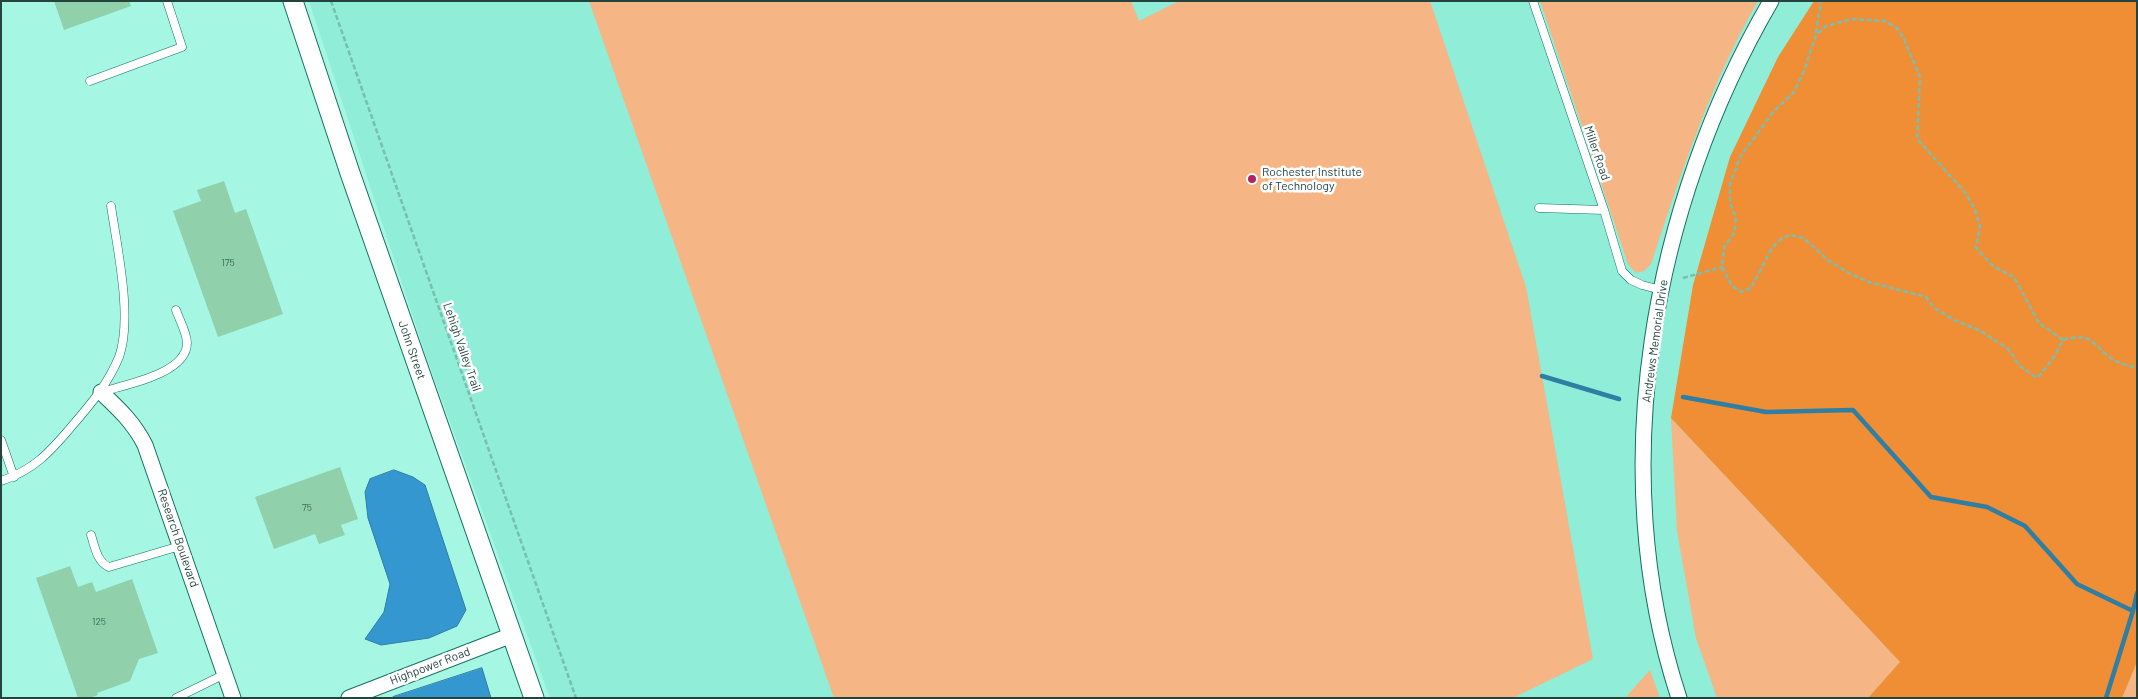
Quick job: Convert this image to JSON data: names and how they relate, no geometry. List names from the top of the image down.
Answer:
{
  "streets": {
    "street": [
      "Andrews Memorial Drive",
      "John Street",
      "Research Boulevard",
      "Highpower Road"
    ],
    "lane": ["Miller Road"],
    "path": ["Lehigh Valley Trail"]
  },
  "crossings": [
    ["Miller Road", "Andrews Memorial Drive"],
    ["John Street", "Highpower Road"]
  ],
  "places": ["Rochester Institute of Technology"],
  "house_numbers": ["175", "75", "125"]
}
